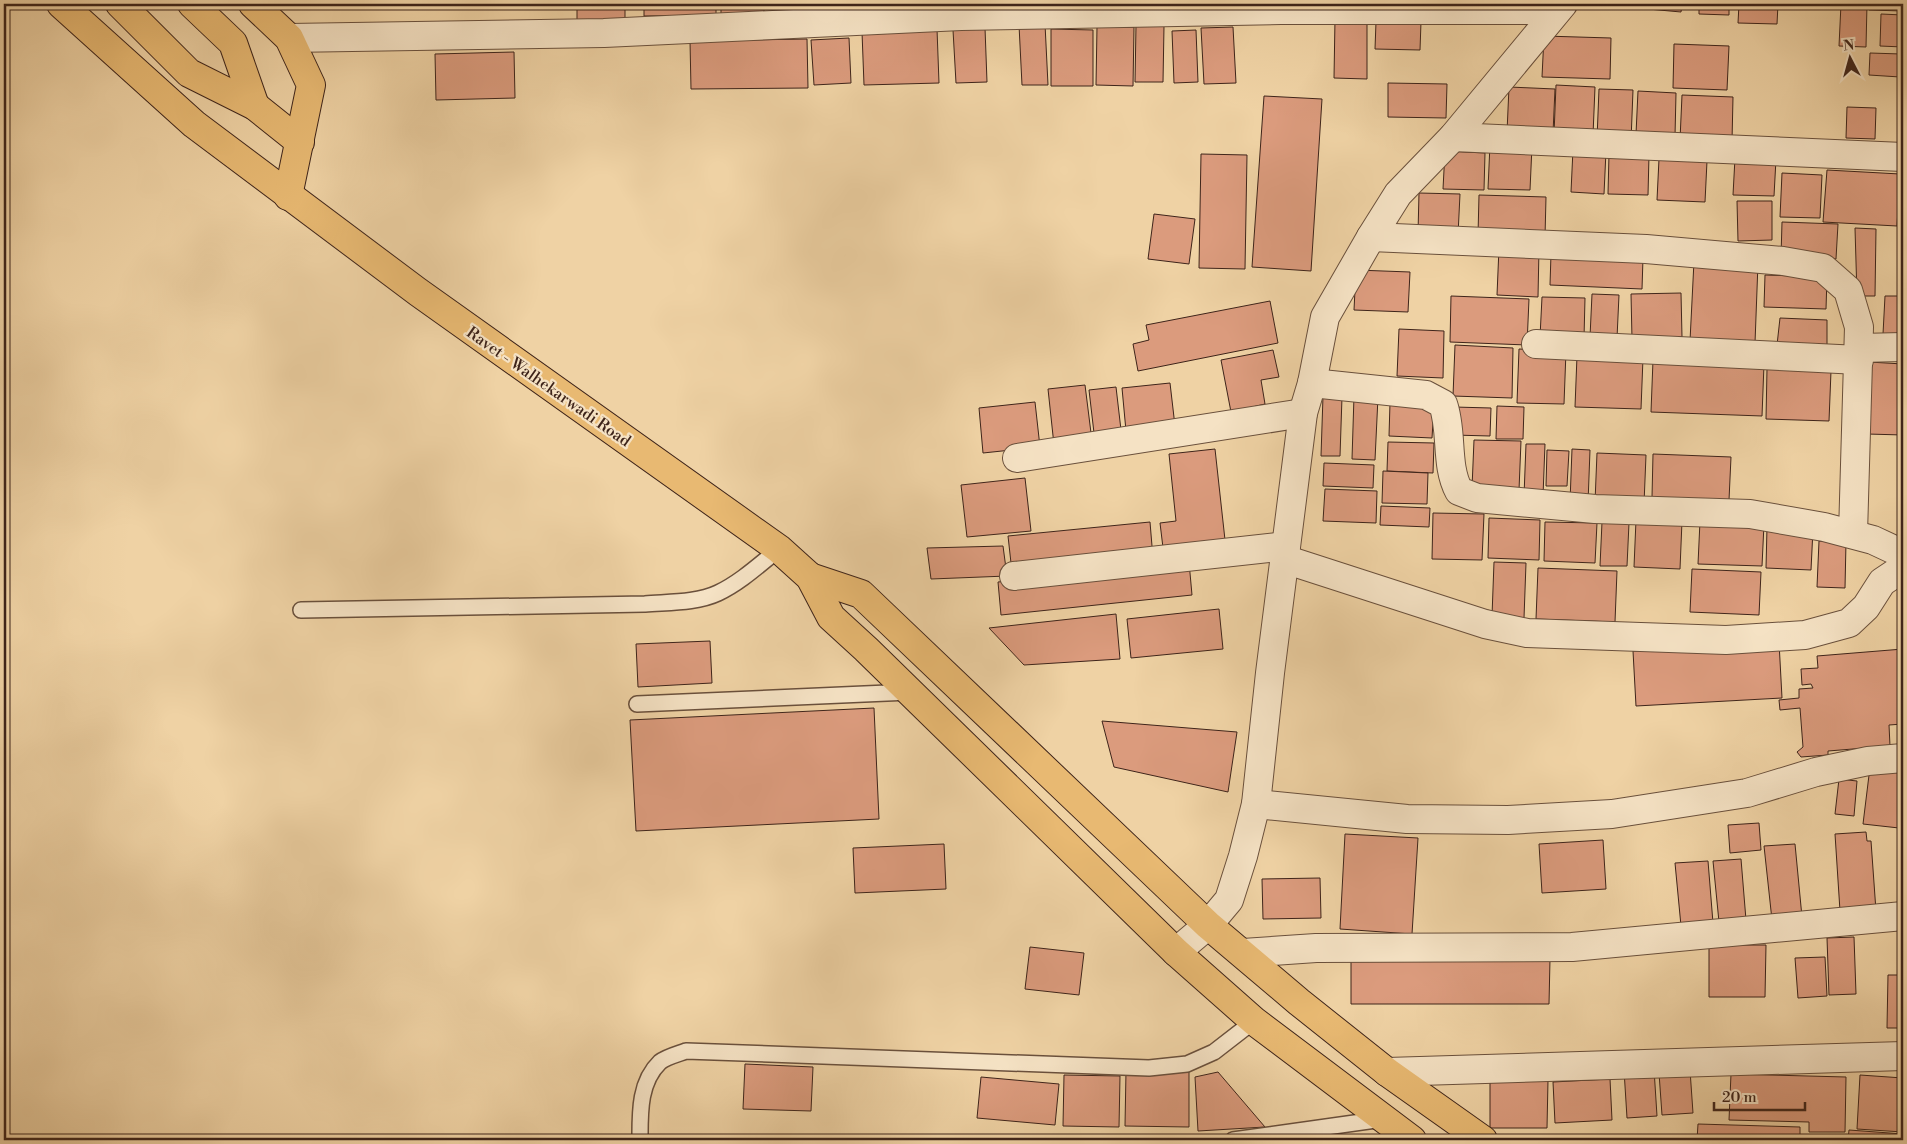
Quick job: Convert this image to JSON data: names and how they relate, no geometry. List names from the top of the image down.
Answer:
{
  "streets": {
    "main road": ["Ravet - Walhekarwadi Road"]
  },
  "scale_bar": "20 m",
  "north": "top"
}
